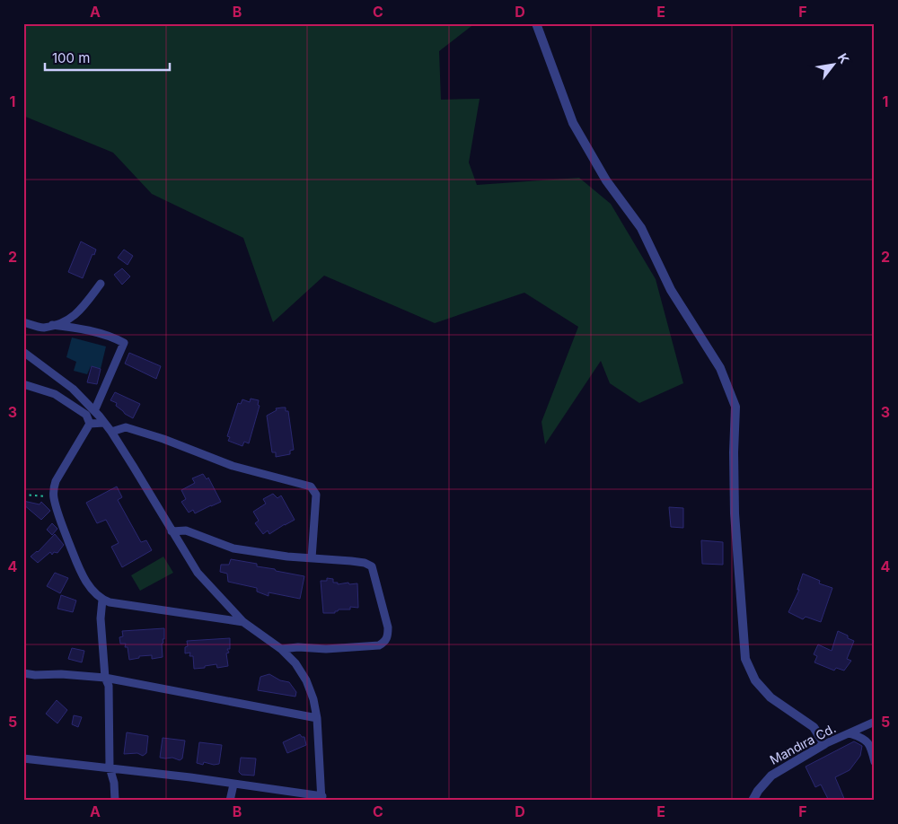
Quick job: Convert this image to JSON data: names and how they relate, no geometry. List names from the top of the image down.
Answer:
{
  "streets": {
    "street": ["Mandıra Cd."]
  },
  "scale_bar": "100 m",
  "north": "top right",
  "grid": {
    "columns": [
      "A",
      "B",
      "C",
      "D",
      "E",
      "F"
    ],
    "rows": [
      "1",
      "2",
      "3",
      "4",
      "5"
    ]
  }
}
